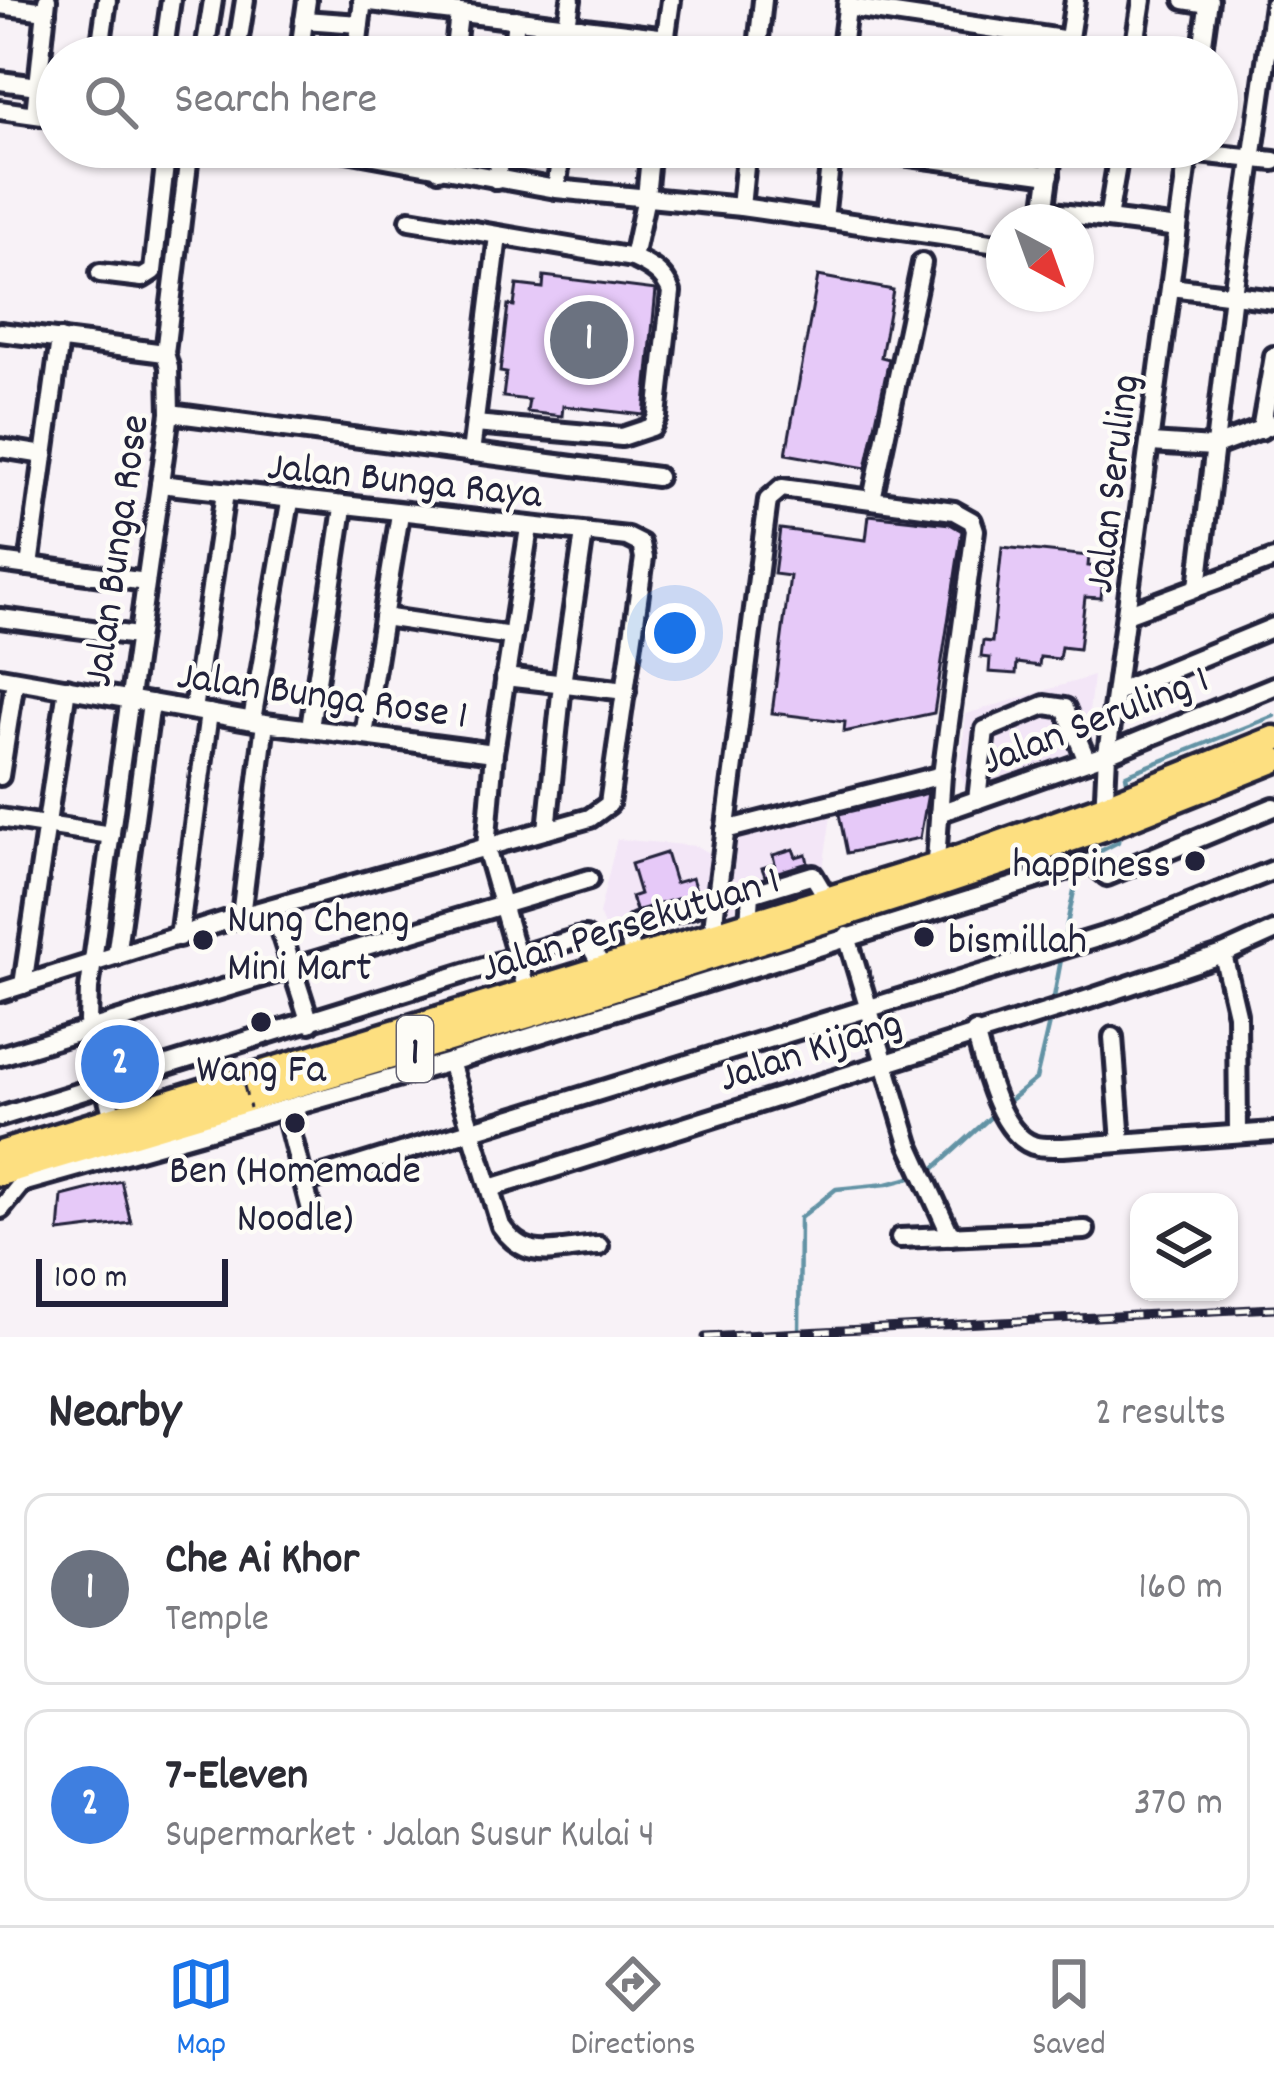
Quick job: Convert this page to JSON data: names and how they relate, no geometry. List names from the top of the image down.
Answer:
{
  "streets": {
    "highway": ["Jalan Persekutuan 1", "1"],
    "street": [
      "Jalan Bunga Raya",
      "Jalan Seruling",
      "Jalan Bunga Rose",
      "Jalan Bunga Rose 1",
      "Jalan Seruling 1",
      "Jalan Kijang"
    ]
  },
  "crossings": [
    ["Jalan Bunga Raya", "Jalan Bunga Rose"],
    ["Jalan Seruling", "Jalan Seruling 1"],
    ["Jalan Seruling", "Jalan Persekutuan 1"],
    ["Jalan Bunga Rose", "Jalan Bunga Rose 1"],
    ["Jalan Bunga Rose", "Jalan Persekutuan 1"]
  ],
  "places": [
    "happiness",
    "bismillah",
    "Nung Cheng Mini Mart",
    "Wang Fa",
    "Ben (Homemade Noodle)"
  ],
  "scale_bar": "100 m",
  "north": "bottom right",
  "page": {
    "search": "Search here",
    "pins": ["1", "2"],
    "scale": "100 m",
    "heading": ["Nearby", "2 results"],
    "list": [
      {
        "mark": "1",
        "name": "Che Ai Khor",
        "note": "Temple",
        "value": "160 m"
      },
      {
        "mark": "2",
        "name": "7-Eleven",
        "note": "Supermarket · Jalan Susur Kulai 4",
        "value": "370 m"
      }
    ],
    "nav": ["Map", "Directions", "Saved"]
  }
}
